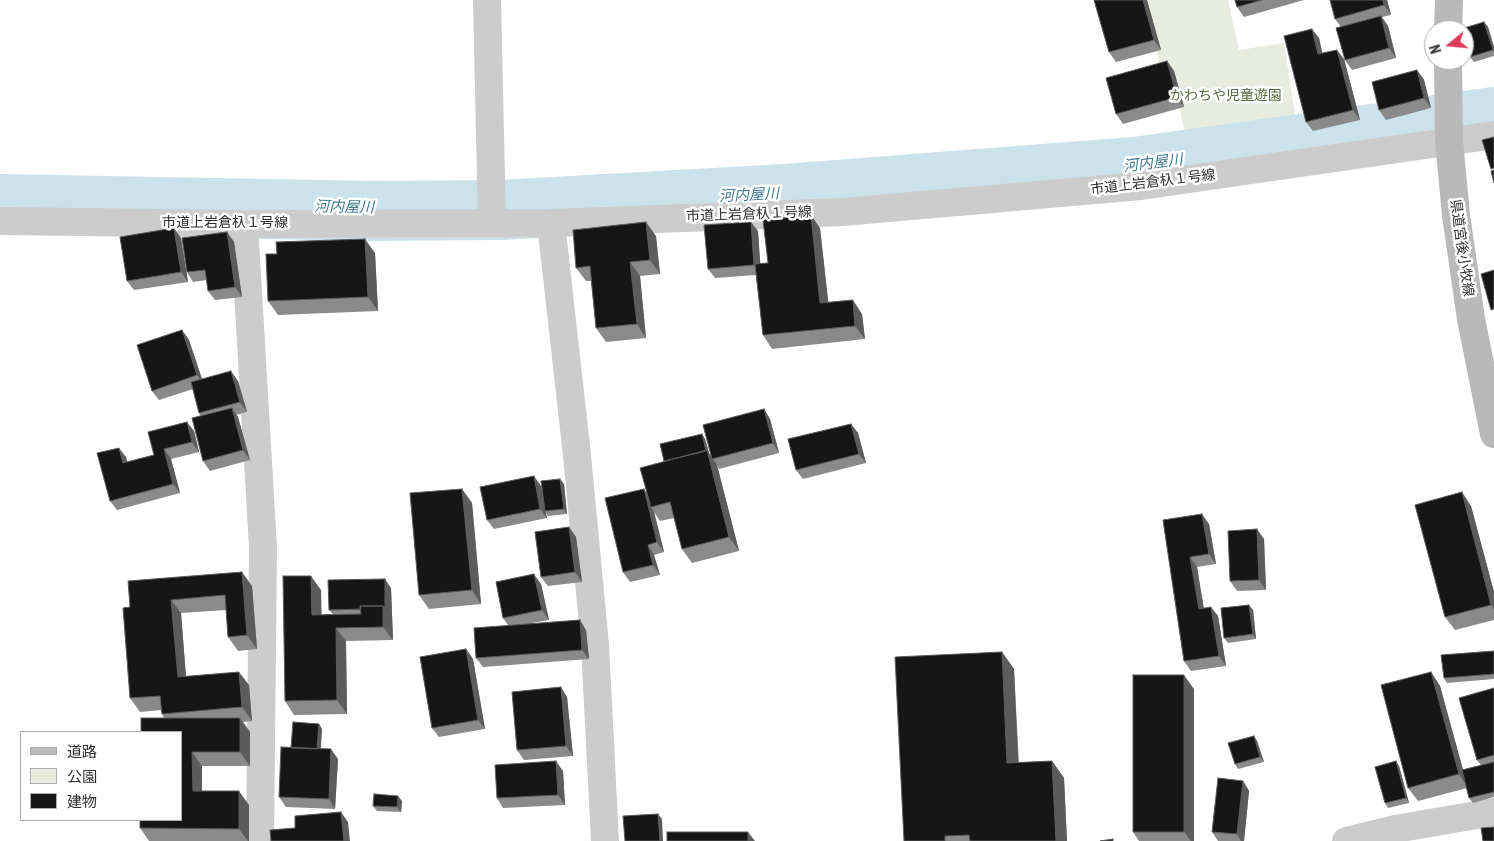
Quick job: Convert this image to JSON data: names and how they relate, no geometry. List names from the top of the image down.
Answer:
{
  "streets": {
    "main road": ["県道宮後小牧線"],
    "street": ["市道上岩倉杁１号線"]
  },
  "crossings": [
    ["市道上岩倉杁１号線", "県道宮後小牧線"]
  ],
  "water": ["河内屋川"],
  "parks": ["かわちや児童遊園"],
  "legend": ["道路", "公園", "建物"],
  "north": "left"
}
